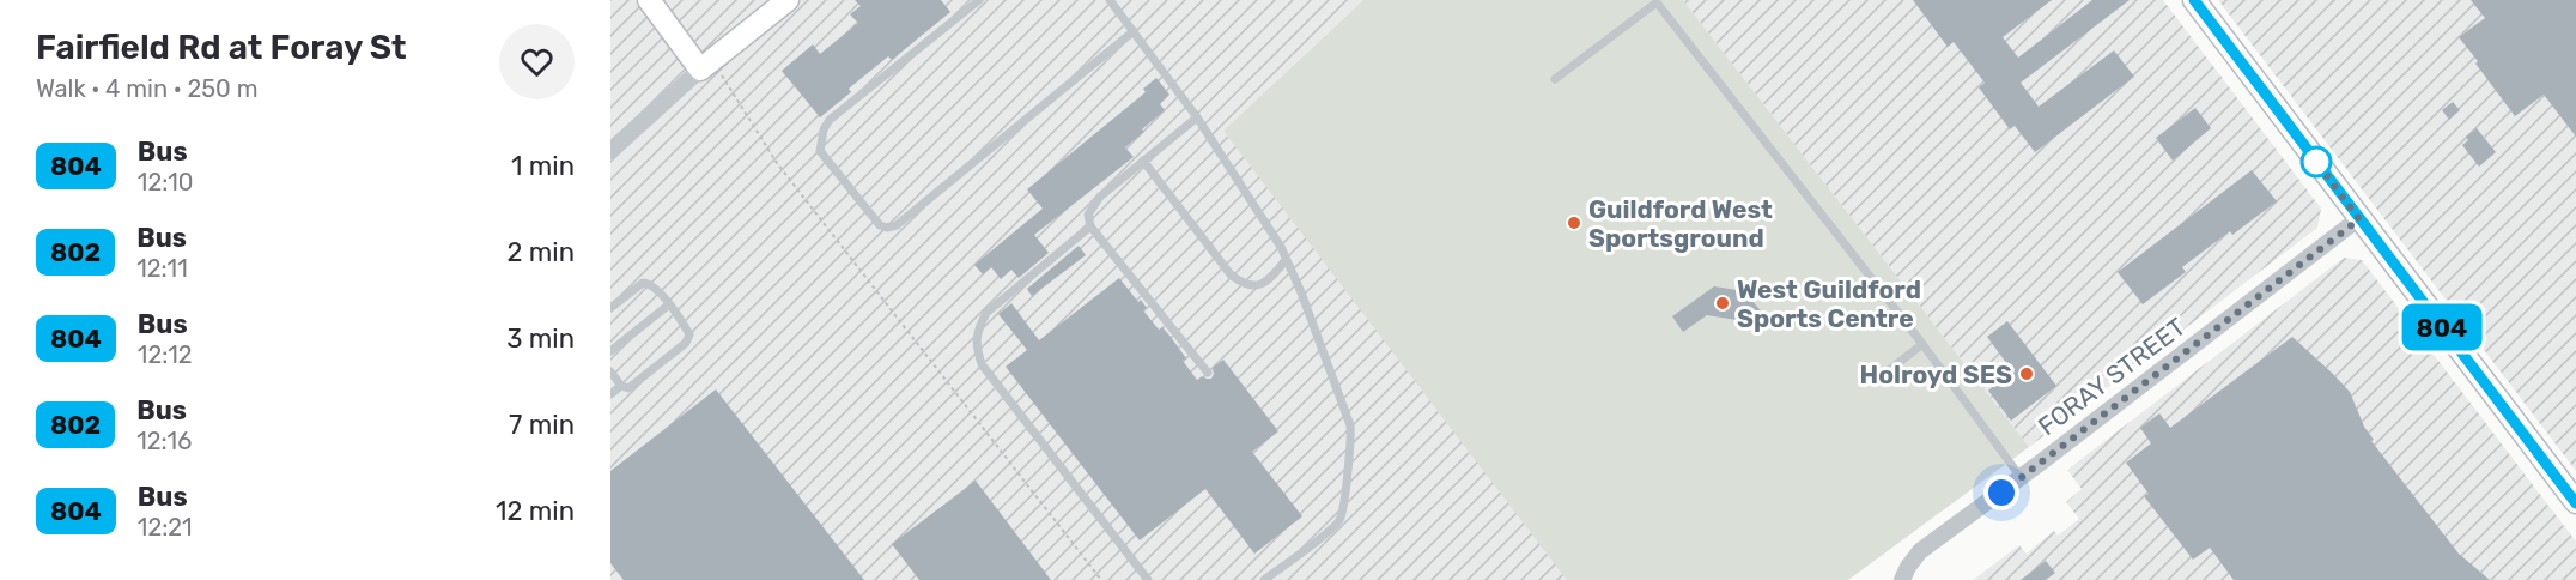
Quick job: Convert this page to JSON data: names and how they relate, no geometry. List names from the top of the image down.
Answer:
{
  "streets": {
    "street": ["FORAY STREET"]
  },
  "places": ["Guildford West Sportsground", "West Guildford Sports Centre", "Holroyd SES"],
  "lines": ["bus line 804"],
  "page": {
    "heading": ["Fairfield Rd at Foray St", "Walk · 4 min · 250 m"],
    "on_map": "804",
    "list": [
      {
        "mark": "804",
        "name": "Bus",
        "note": "12:10",
        "value": "1 min"
      },
      {
        "mark": "802",
        "name": "Bus",
        "note": "12:11",
        "value": "2 min"
      },
      {
        "mark": "804",
        "name": "Bus",
        "note": "12:12",
        "value": "3 min"
      },
      {
        "mark": "802",
        "name": "Bus",
        "note": "12:16",
        "value": "7 min"
      },
      {
        "mark": "804",
        "name": "Bus",
        "note": "12:21",
        "value": "12 min"
      }
    ]
  }
}
